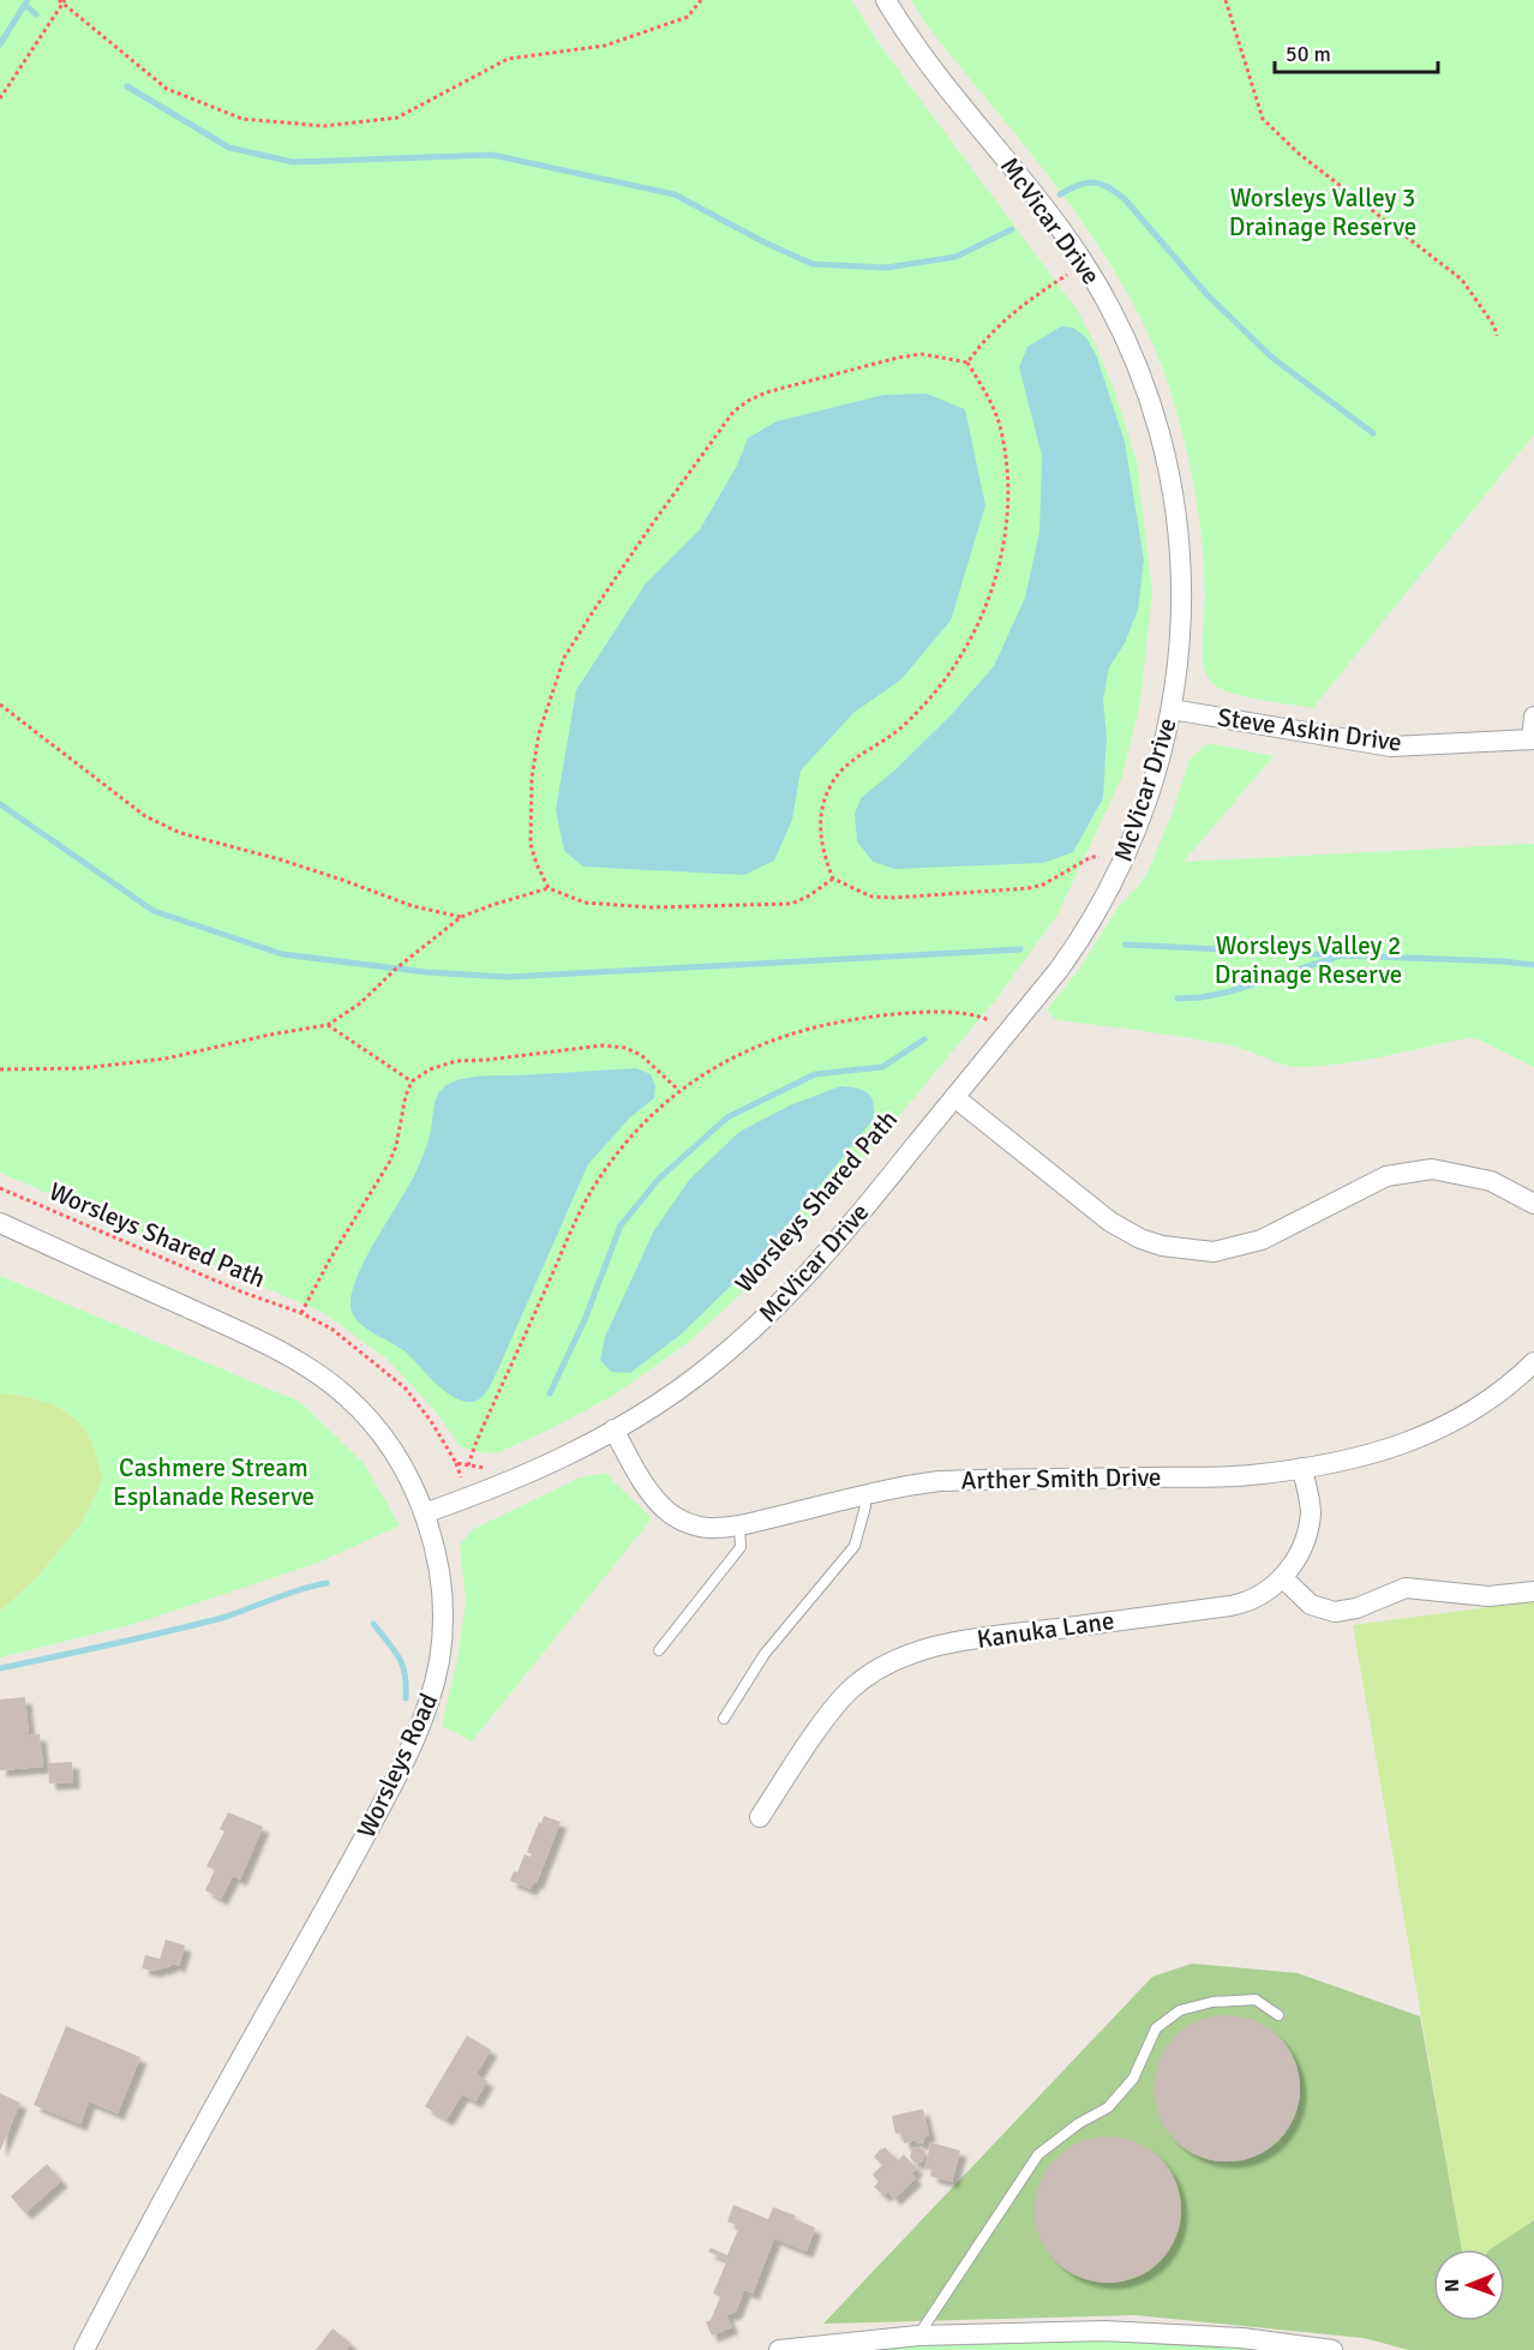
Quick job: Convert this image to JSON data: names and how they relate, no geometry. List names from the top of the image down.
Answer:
{
  "streets": {
    "street": [
      "McVicar Drive",
      "Steve Askin Drive",
      "Arther Smith Drive",
      "Kanuka Lane",
      "Worsleys Road"
    ],
    "path": ["Worsleys Shared Path"]
  },
  "crossings": [
    ["McVicar Drive", "Steve Askin Drive"],
    ["McVicar Drive", "Arther Smith Drive"],
    ["McVicar Drive", "Worsleys Road"],
    ["Arther Smith Drive", "Kanuka Lane"]
  ],
  "parks": ["Worsleys Valley 3 Drainage Reserve", "Worsleys Valley 2 Drainage Reserve", "Cashmere Stream Esplanade Reserve"],
  "scale_bar": "50 m",
  "north": "left"
}
